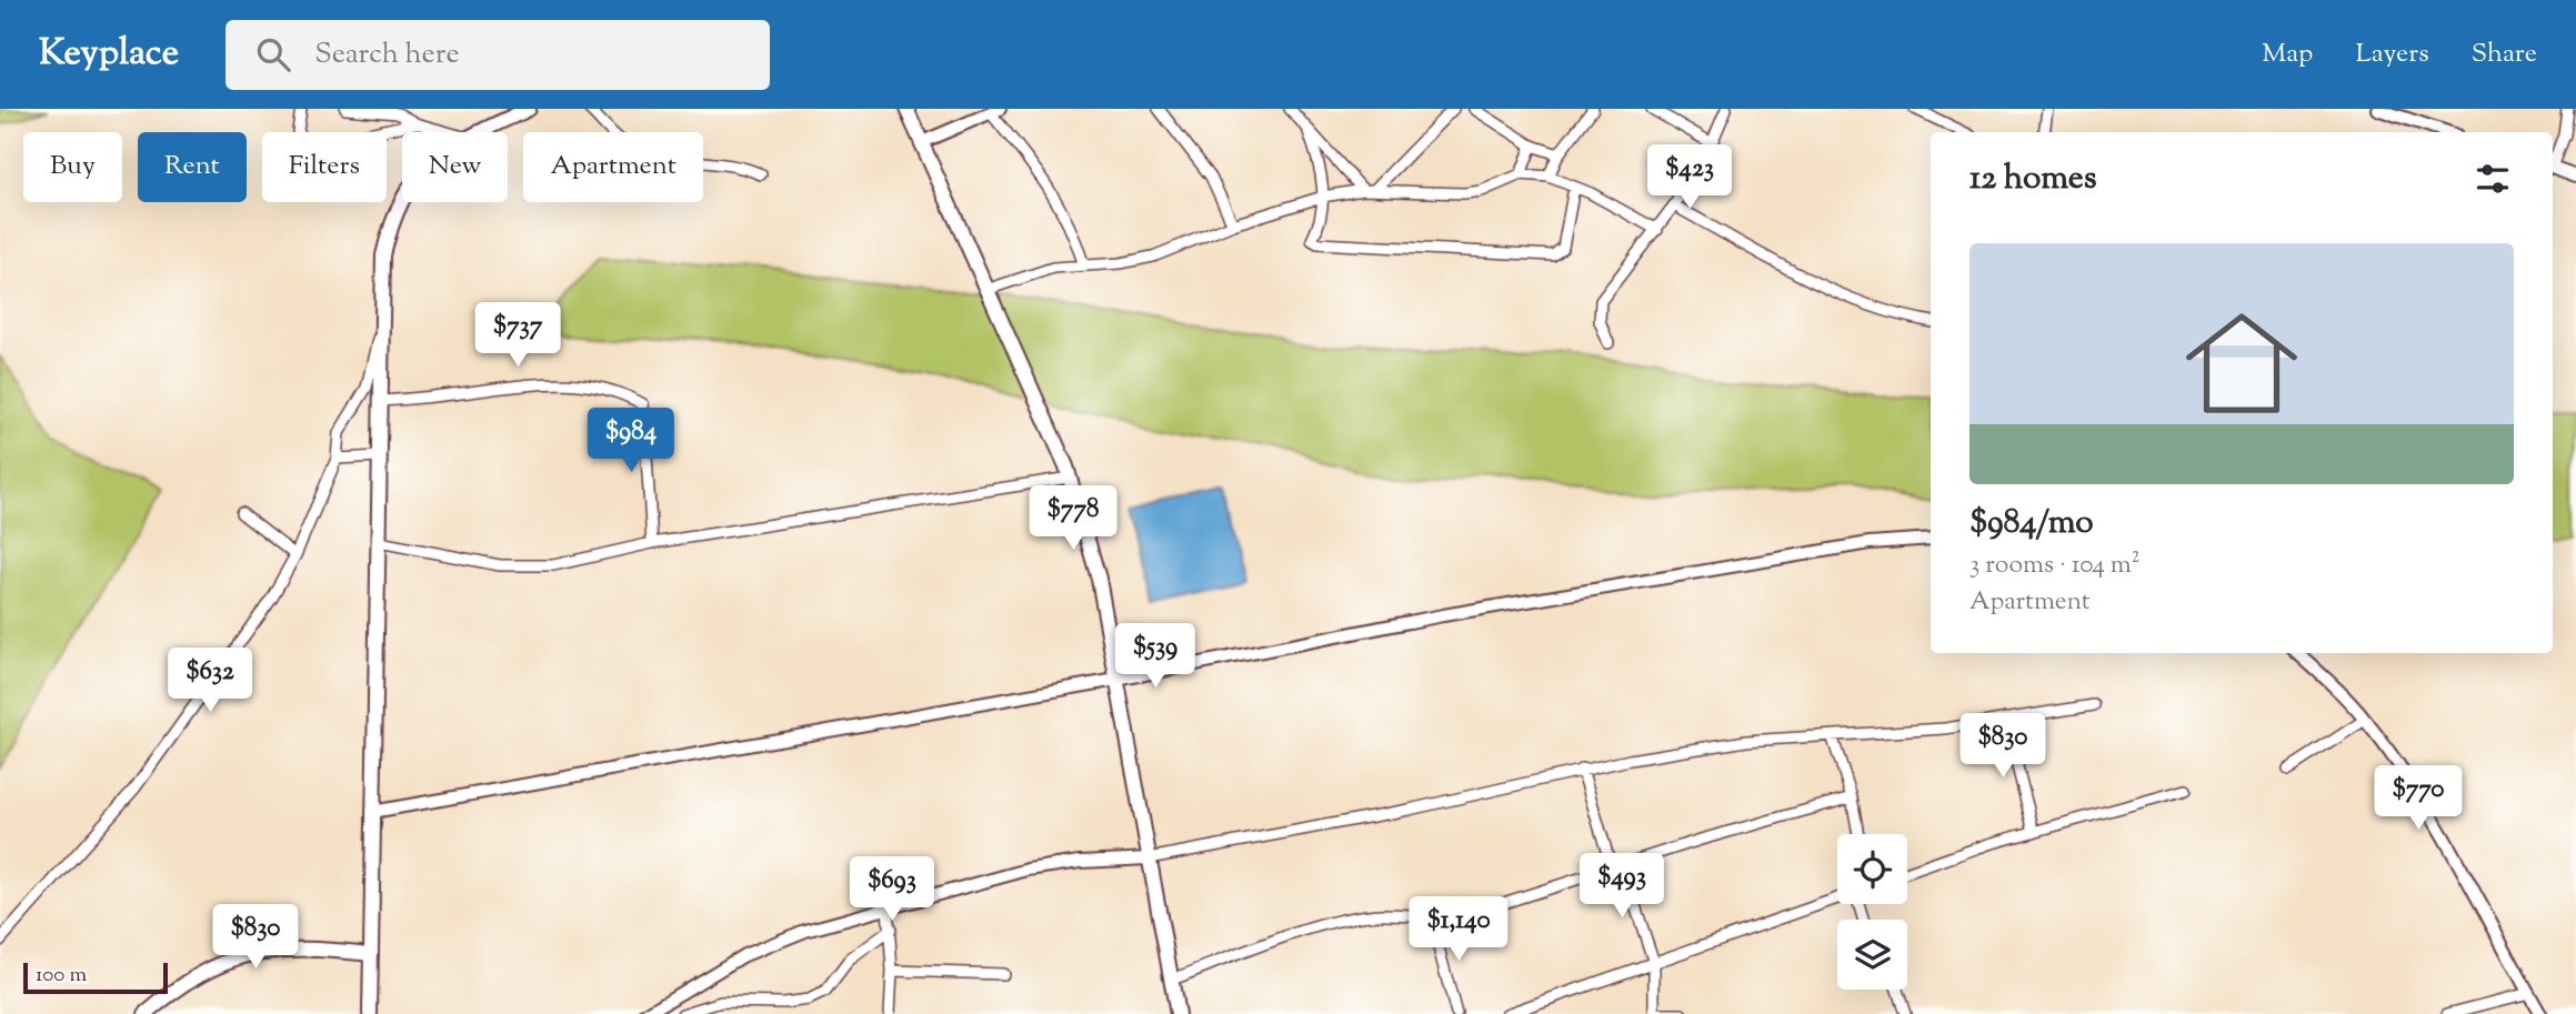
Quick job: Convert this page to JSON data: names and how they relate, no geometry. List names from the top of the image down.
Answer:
{
  "scale_bar": "100 m",
  "page": {
    "header": "Keyplace",
    "search": "Search here",
    "nav": ["Map", "Layers", "Share"],
    "chip": [
      "Buy",
      "Rent",
      "Filters",
      "New",
      "Apartment"
    ],
    "heading": "12 homes",
    "price": [
      "$423",
      "$737",
      "$984",
      "$778",
      "$539",
      "$632",
      "$830",
      "$770",
      "$493",
      "$693",
      "$1,140",
      "$830"
    ],
    "list": [
      {
        "name": "$984/mo",
        "note": "3 rooms · 104 m² · Apartment"
      }
    ],
    "scale": "100 m"
  }
}
